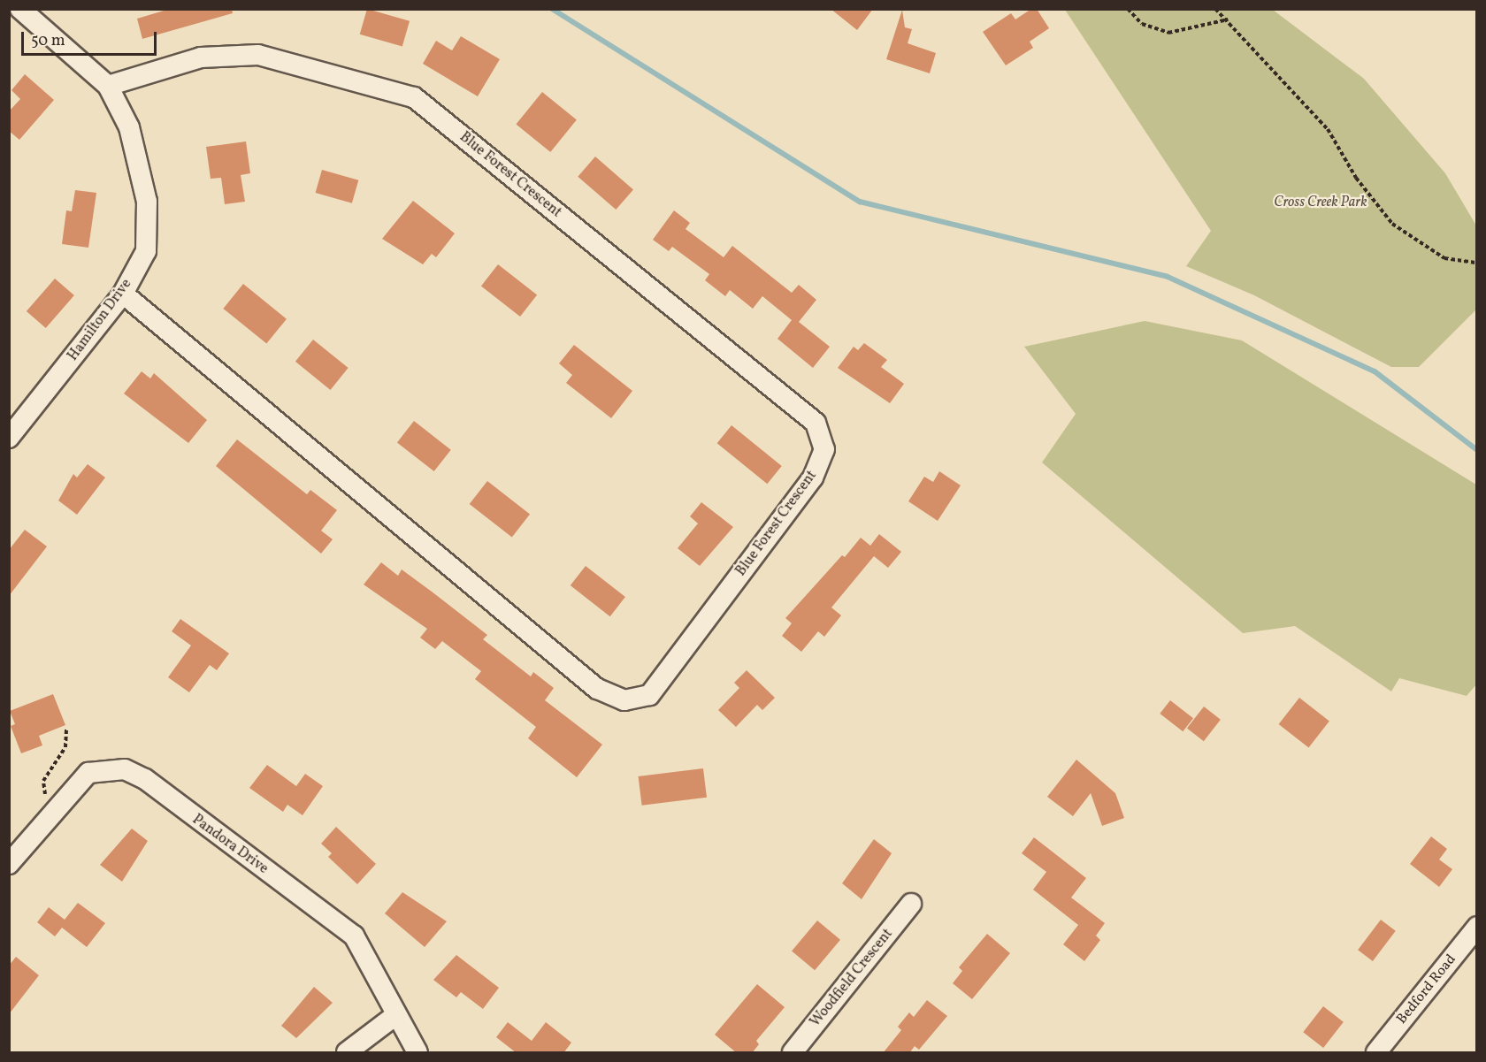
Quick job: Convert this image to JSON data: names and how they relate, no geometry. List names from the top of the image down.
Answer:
{
  "streets": {
    "street": [
      "Blue Forest Crescent",
      "Hamilton Drive",
      "Pandora Drive",
      "Woodfield Crescent",
      "Bedford Road"
    ]
  },
  "crossings": [
    ["Blue Forest Crescent", "Hamilton Drive"]
  ],
  "parks": ["Cross Creek Park"],
  "scale_bar": "50 m"
}
